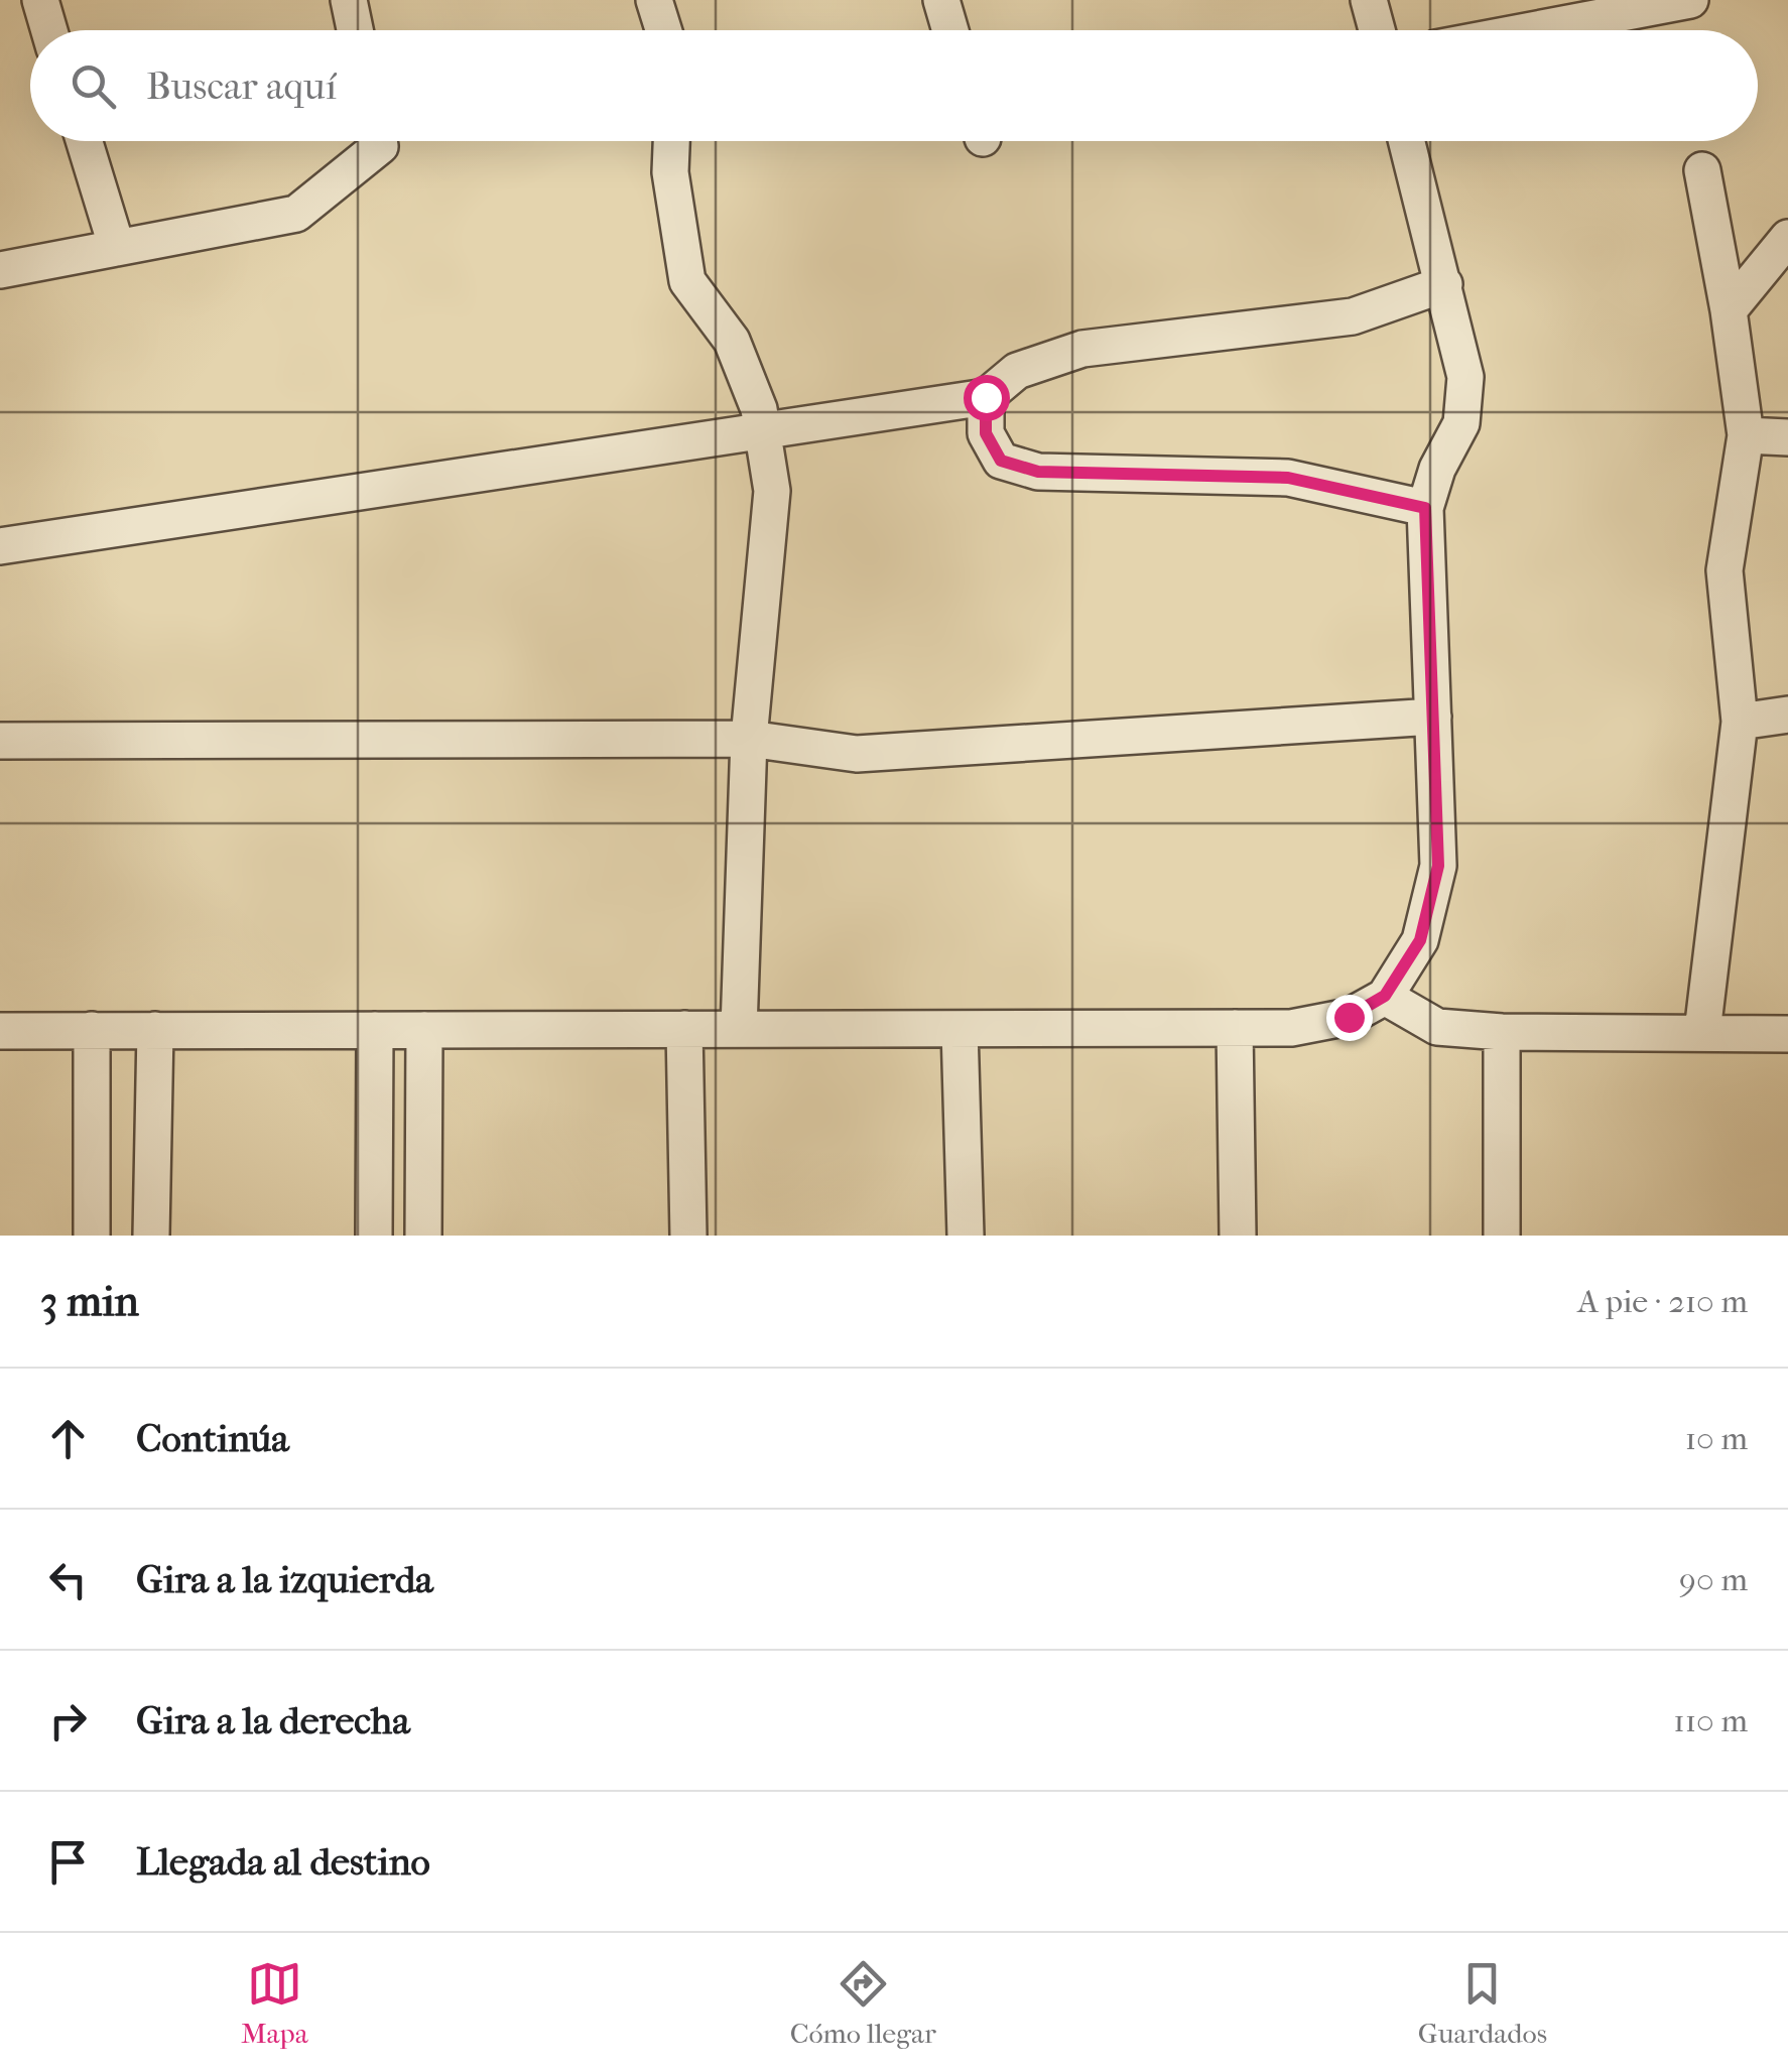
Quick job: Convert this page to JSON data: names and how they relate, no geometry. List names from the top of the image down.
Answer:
{
  "page": {
    "search": "Buscar aquí",
    "heading": ["3 min", "A pie · 210 m"],
    "list": [
      ["Continúa", "10 m"],
      ["Gira a la izquierda", "90 m"],
      ["Gira a la derecha", "110 m"],
      "Llegada al destino"
    ],
    "nav": ["Mapa", "Cómo llegar", "Guardados"]
  }
}
